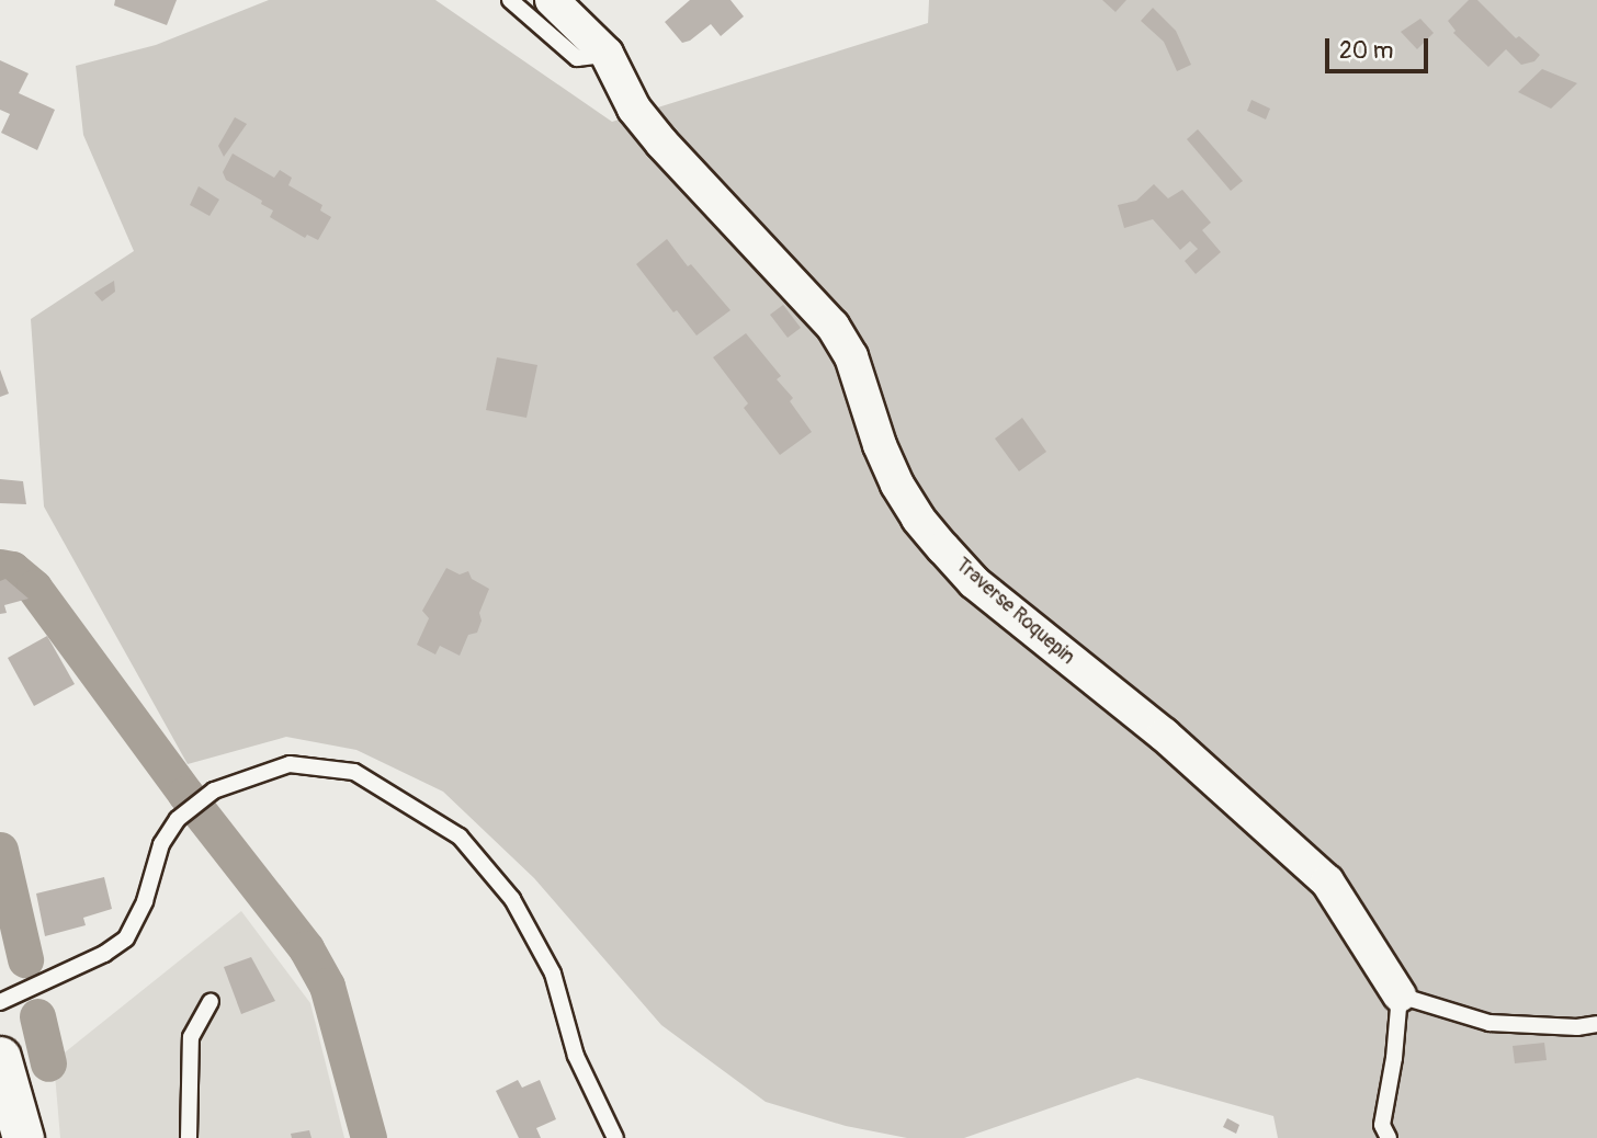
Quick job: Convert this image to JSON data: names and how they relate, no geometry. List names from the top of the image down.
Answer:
{
  "streets": {
    "street": ["Traverse Roquepin"]
  },
  "scale_bar": "20 m"
}
